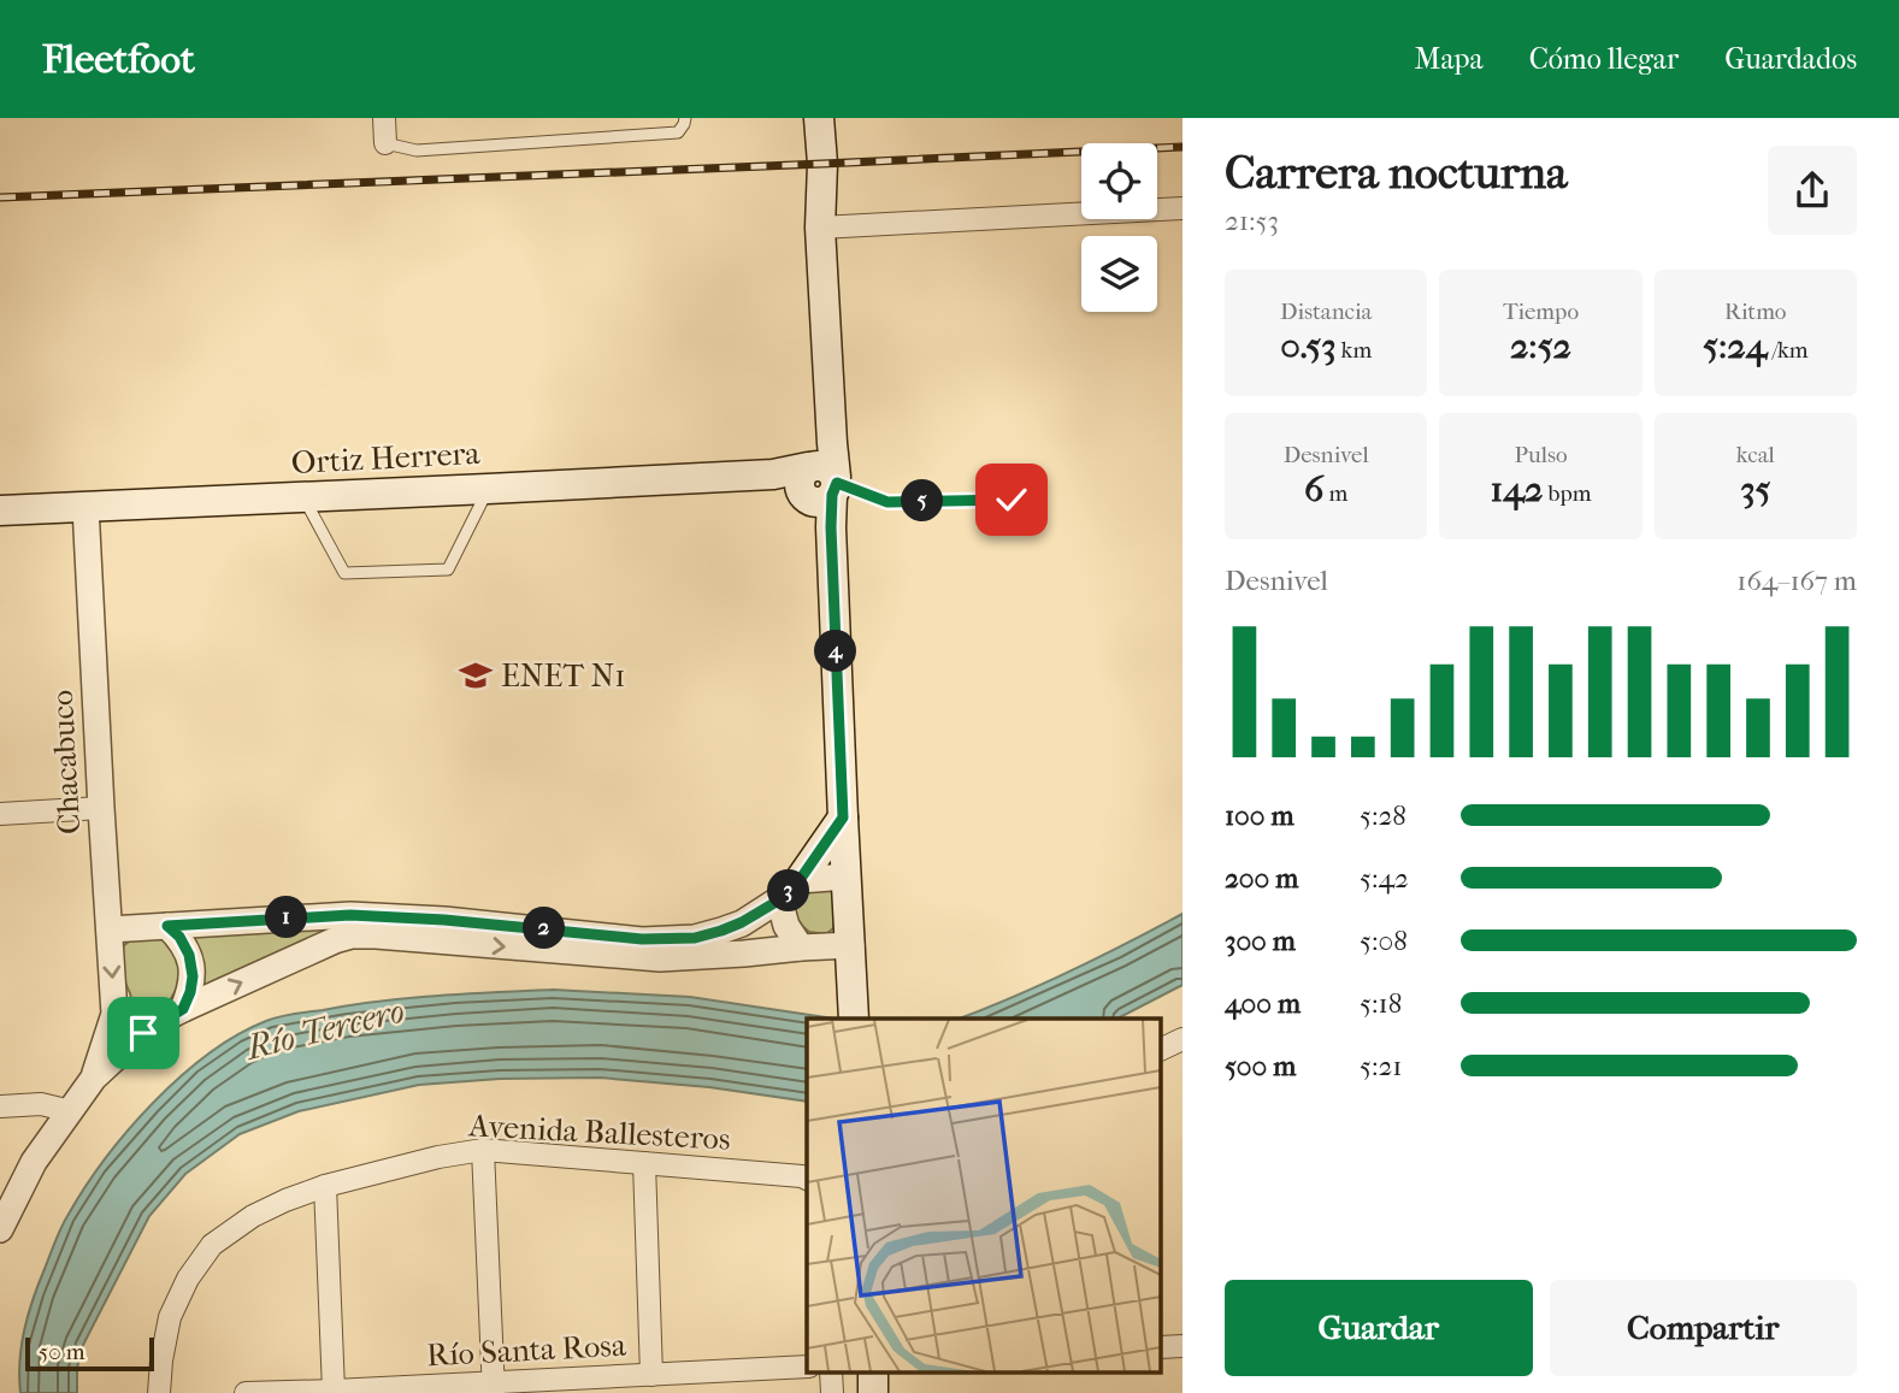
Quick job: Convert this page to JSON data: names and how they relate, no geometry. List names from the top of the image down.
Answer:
{
  "streets": {
    "main road": ["Ortiz Herrera"],
    "street": ["Chacabuco", "Avenida Ballesteros", "Río Santa Rosa"]
  },
  "crossings": [
    ["Ortiz Herrera", "Chacabuco"]
  ],
  "water": ["Río Tercero"],
  "places": {
    "school or university": ["ENET N1"]
  },
  "scale_bar": "50 m",
  "page": {
    "header": "Fleetfoot",
    "nav": ["Mapa", "Cómo llegar", "Guardados"],
    "heading": ["Carrera nocturna", "21:53"],
    "stats": [
      ["Distancia", "0.53 km"],
      ["Tiempo", "2:52"],
      ["Ritmo", "5:24 /km"],
      ["Desnivel", "6 m"],
      ["Pulso", "142 bpm"],
      ["kcal", "35"]
    ],
    "pins": [
      "5",
      "4",
      "3",
      "1",
      "2"
    ],
    "chart": ["Desnivel", "164–167 m"],
    "list": [
      {
        "name": "100 m",
        "note": "5:28"
      },
      {
        "name": "200 m",
        "note": "5:42"
      },
      {
        "name": "300 m",
        "note": "5:08"
      },
      {
        "name": "400 m",
        "note": "5:18"
      },
      {
        "name": "500 m",
        "note": "5:21"
      }
    ],
    "buttons": ["Guardar", "Compartir"],
    "scale": "50 m"
  }
}
